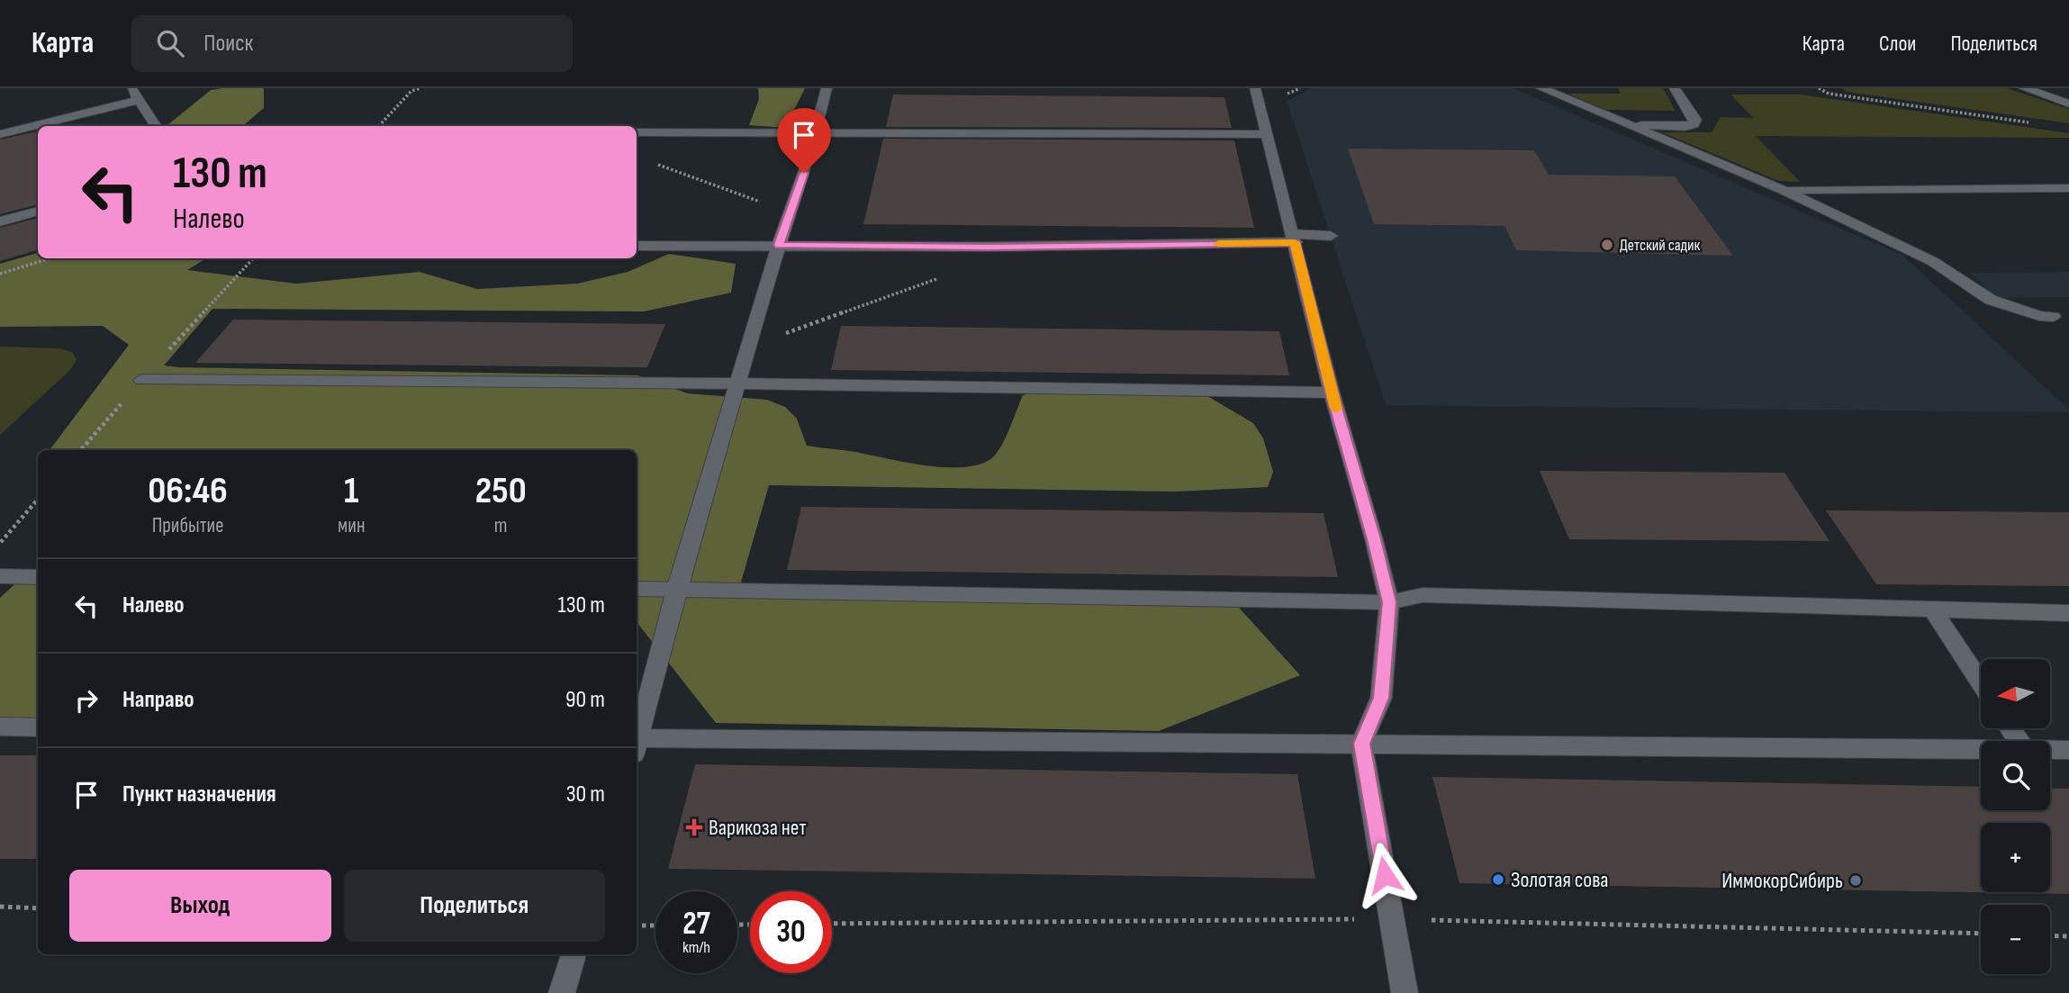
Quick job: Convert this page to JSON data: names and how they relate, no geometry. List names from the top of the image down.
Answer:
{
  "places": {
    "other": ["Детский садик", "Золотая сова", "ИммокорСибирь"],
    "health": ["Варикоза нет"]
  },
  "north": "left",
  "page": {
    "header": "Карта",
    "search": "Поиск",
    "nav": ["Карта", "Слои", "Поделиться"],
    "turn": ["130 m", "Налево"],
    "eta": [
      "06:46",
      "Прибытие",
      "1",
      "мин",
      "250",
      "m"
    ],
    "list": [
      {
        "name": "Налево",
        "value": "130 m"
      },
      {
        "name": "Направо",
        "value": "90 m"
      },
      {
        "name": "Пункт назначения",
        "value": "30 m"
      }
    ],
    "map_buttons": ["+", "−"],
    "buttons": ["Выход", "Поделиться"],
    "speed": "27 km/h",
    "limit": "30"
  }
}
